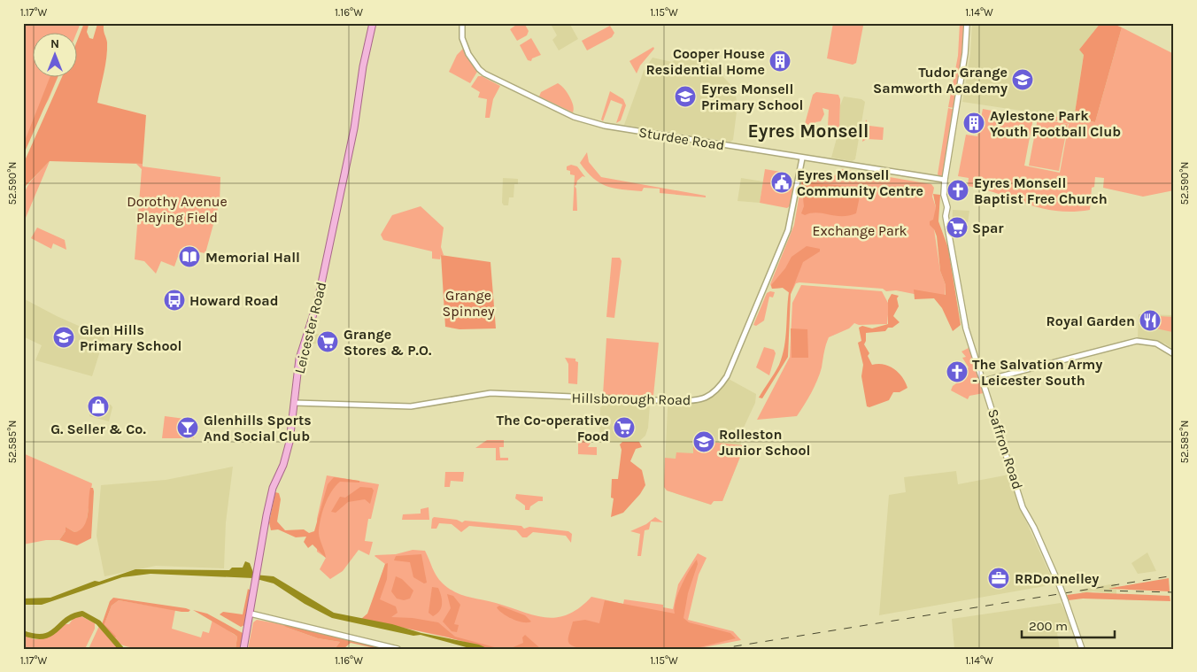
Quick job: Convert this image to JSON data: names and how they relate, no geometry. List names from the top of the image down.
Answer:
{
  "streets": {
    "main road": ["Leicester Road", "Saffron Road"],
    "street": ["Sturdee Road", "Hillsborough Road"]
  },
  "crossings": [
    ["Sturdee Road", "Hillsborough Road"],
    ["Sturdee Road", "Saffron Road"],
    ["Leicester Road", "Hillsborough Road"]
  ],
  "districts": ["Eyres Monsell"],
  "parks": ["Dorothy Avenue Playing Field", "Exchange Park", "Grange Spinney"],
  "places": {
    "building": ["Cooper House Residential Home", "Aylestone Park Youth Football Club"],
    "school or university": [
      "Tudor Grange Samworth Academy",
      "Eyres Monsell Primary School",
      "Glen Hills Primary School",
      "Rolleston Junior School"
    ],
    "public building": ["Eyres Monsell Community Centre"],
    "church": ["Eyres Monsell Baptist Free Church", "The Salvation Army - Leicester South"],
    "supermarket": ["Spar", "Grange Stores & P.O.", "The Co-operative Food"],
    "library": ["Memorial Hall"],
    "bus stop": ["Howard Road"],
    "restaurant": ["Royal Garden"],
    "shop": ["G. Seller & Co."],
    "bar": ["Glenhills Sports And Social Club"],
    "office": ["RRDonnelley"]
  },
  "scale_bar": "200 m",
  "north": "top",
  "coordinates": [
    "1.17°W",
    "1.16°W",
    "1.15°W",
    "1.14°W",
    "52.590°N",
    "52.585°N"
  ]
}
